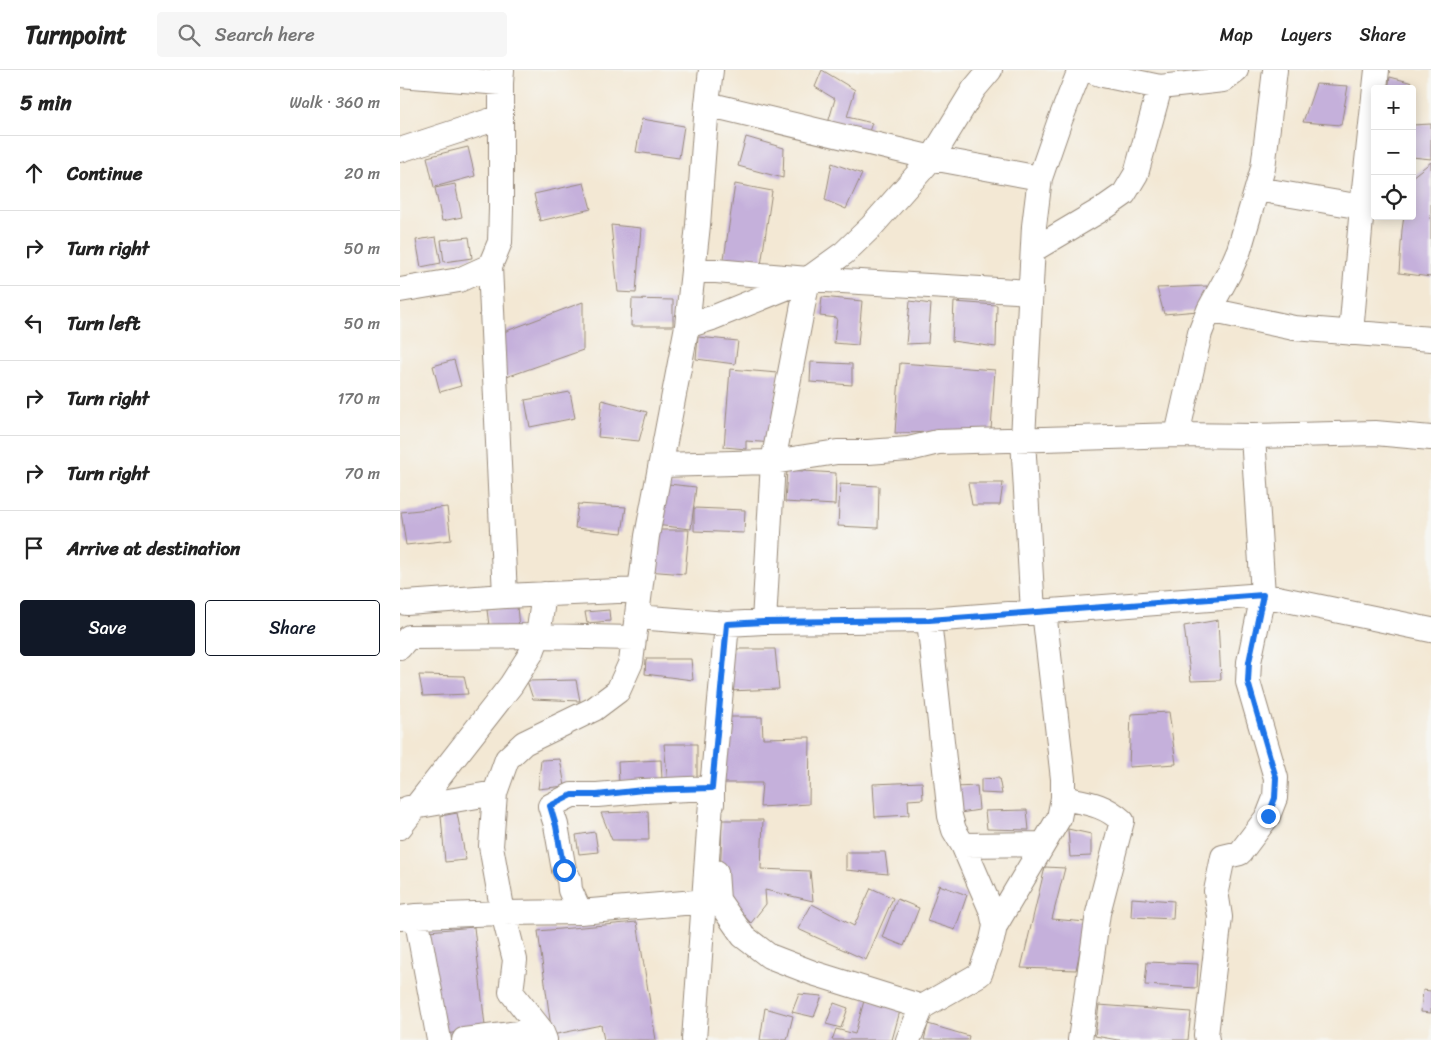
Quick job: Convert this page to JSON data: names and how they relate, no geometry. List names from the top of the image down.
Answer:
{
  "page": {
    "header": "Turnpoint",
    "search": "Search here",
    "nav": ["Map", "Layers", "Share"],
    "heading": ["5 min", "Walk · 360 m"],
    "map_buttons": ["+", "−"],
    "list": [
      ["Continue", "20 m"],
      ["Turn right", "50 m"],
      ["Turn left", "50 m"],
      ["Turn right", "170 m"],
      ["Turn right", "70 m"],
      "Arrive at destination"
    ],
    "buttons": ["Save", "Share"]
  }
}
